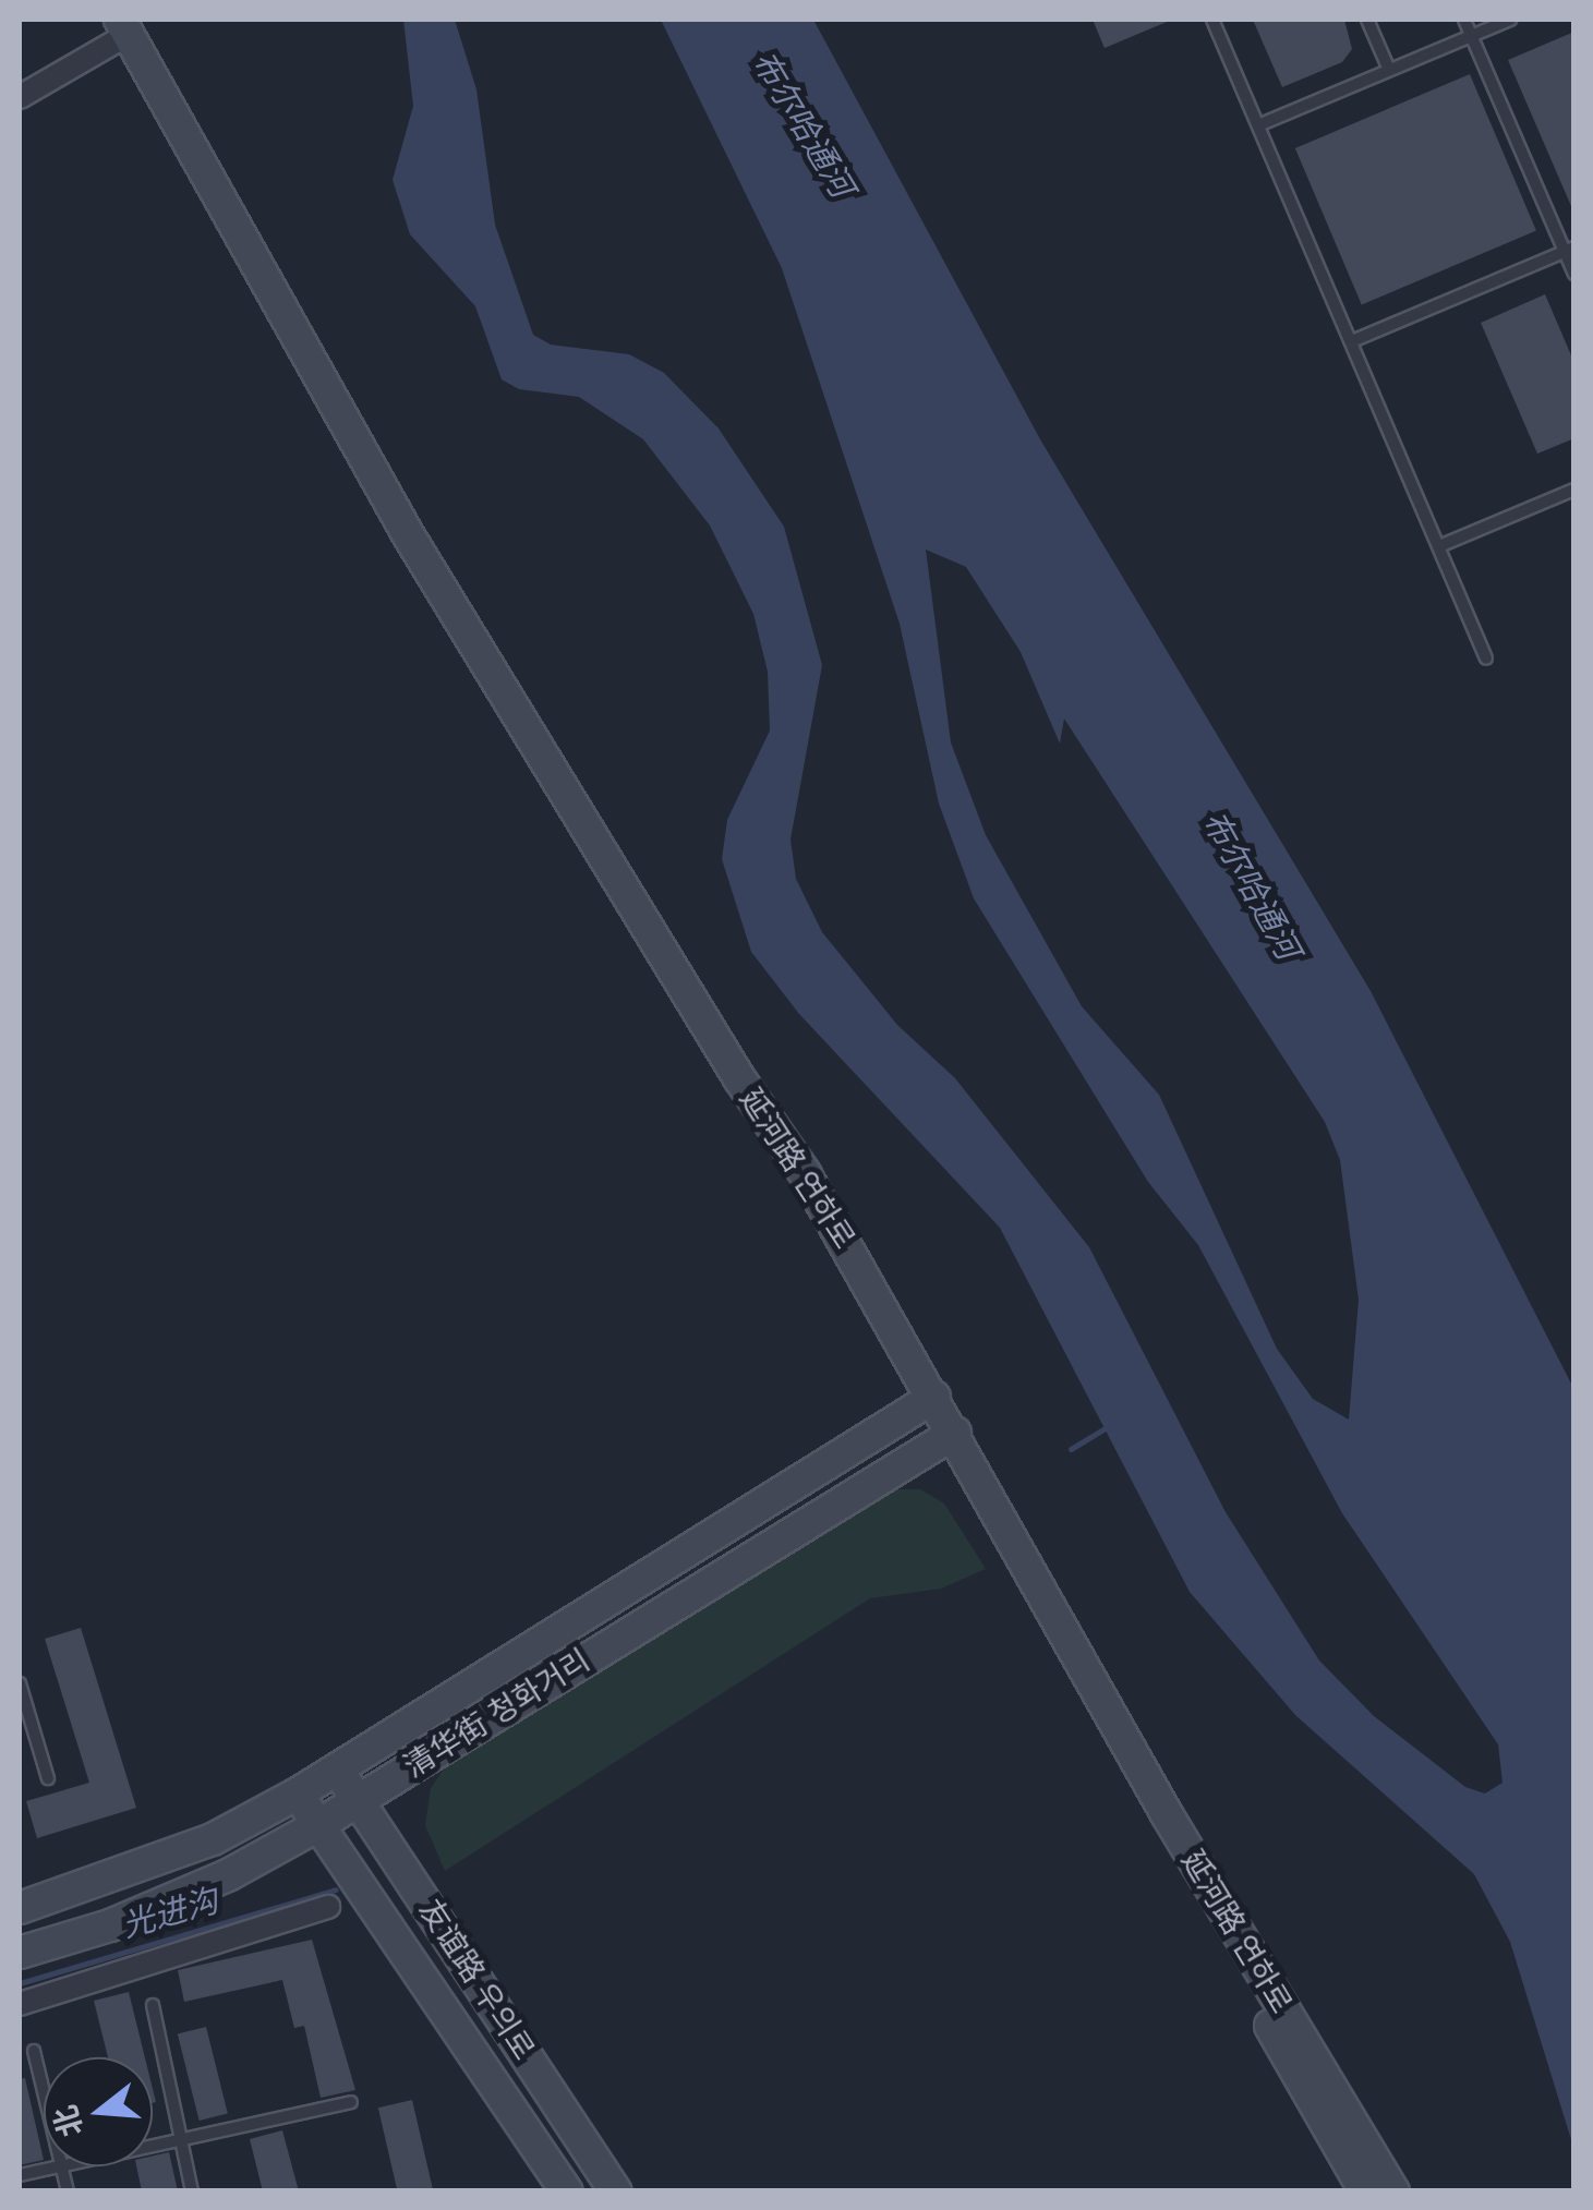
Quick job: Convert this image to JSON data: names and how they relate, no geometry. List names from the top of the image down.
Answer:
{
  "streets": {
    "main road": ["延河路 연하로", "清华街 청화거리", "友谊路 우의로"]
  },
  "crossings": [
    ["延河路 연하로", "清华街 청화거리"],
    ["清华街 청화거리", "友谊路 우의로"]
  ],
  "water": ["布尔哈通河", "光进沟"],
  "north": "left"
}
